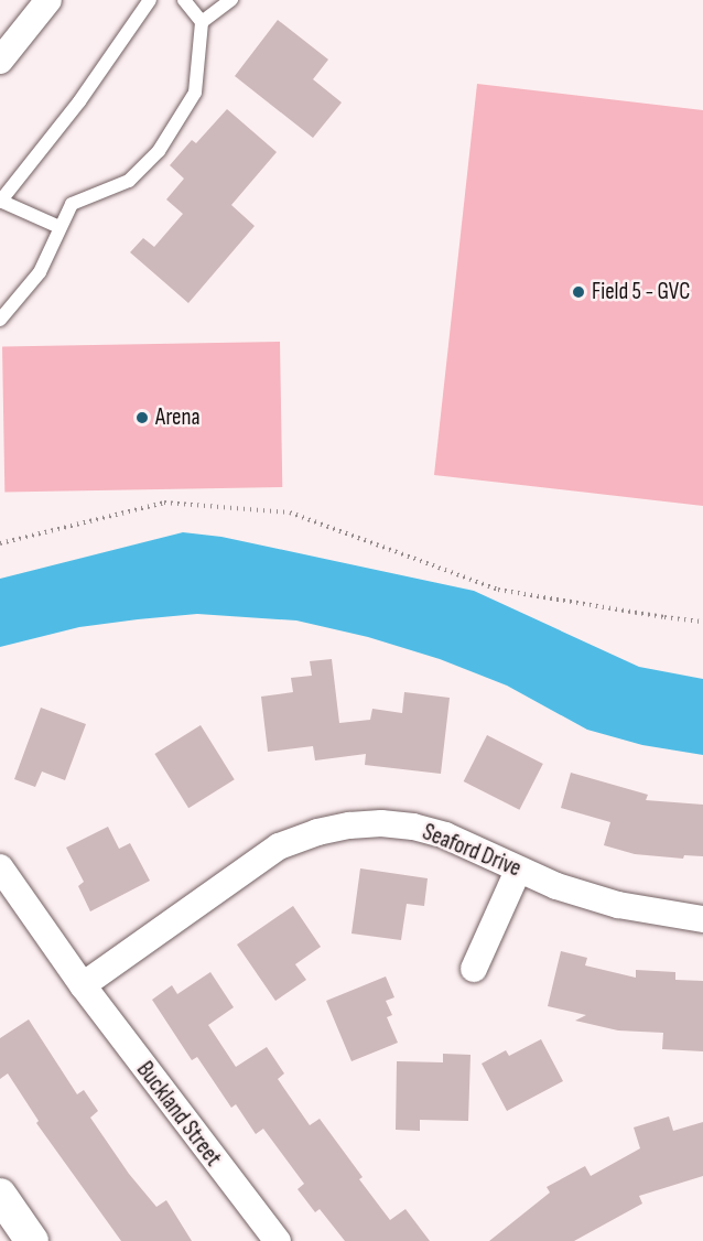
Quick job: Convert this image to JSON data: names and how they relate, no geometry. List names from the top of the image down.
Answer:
{
  "streets": {
    "street": ["Seaford Drive", "Buckland Street"]
  },
  "crossings": [
    ["Seaford Drive", "Buckland Street"]
  ],
  "places": ["Field 5 - GVC", "Arena"]
}
